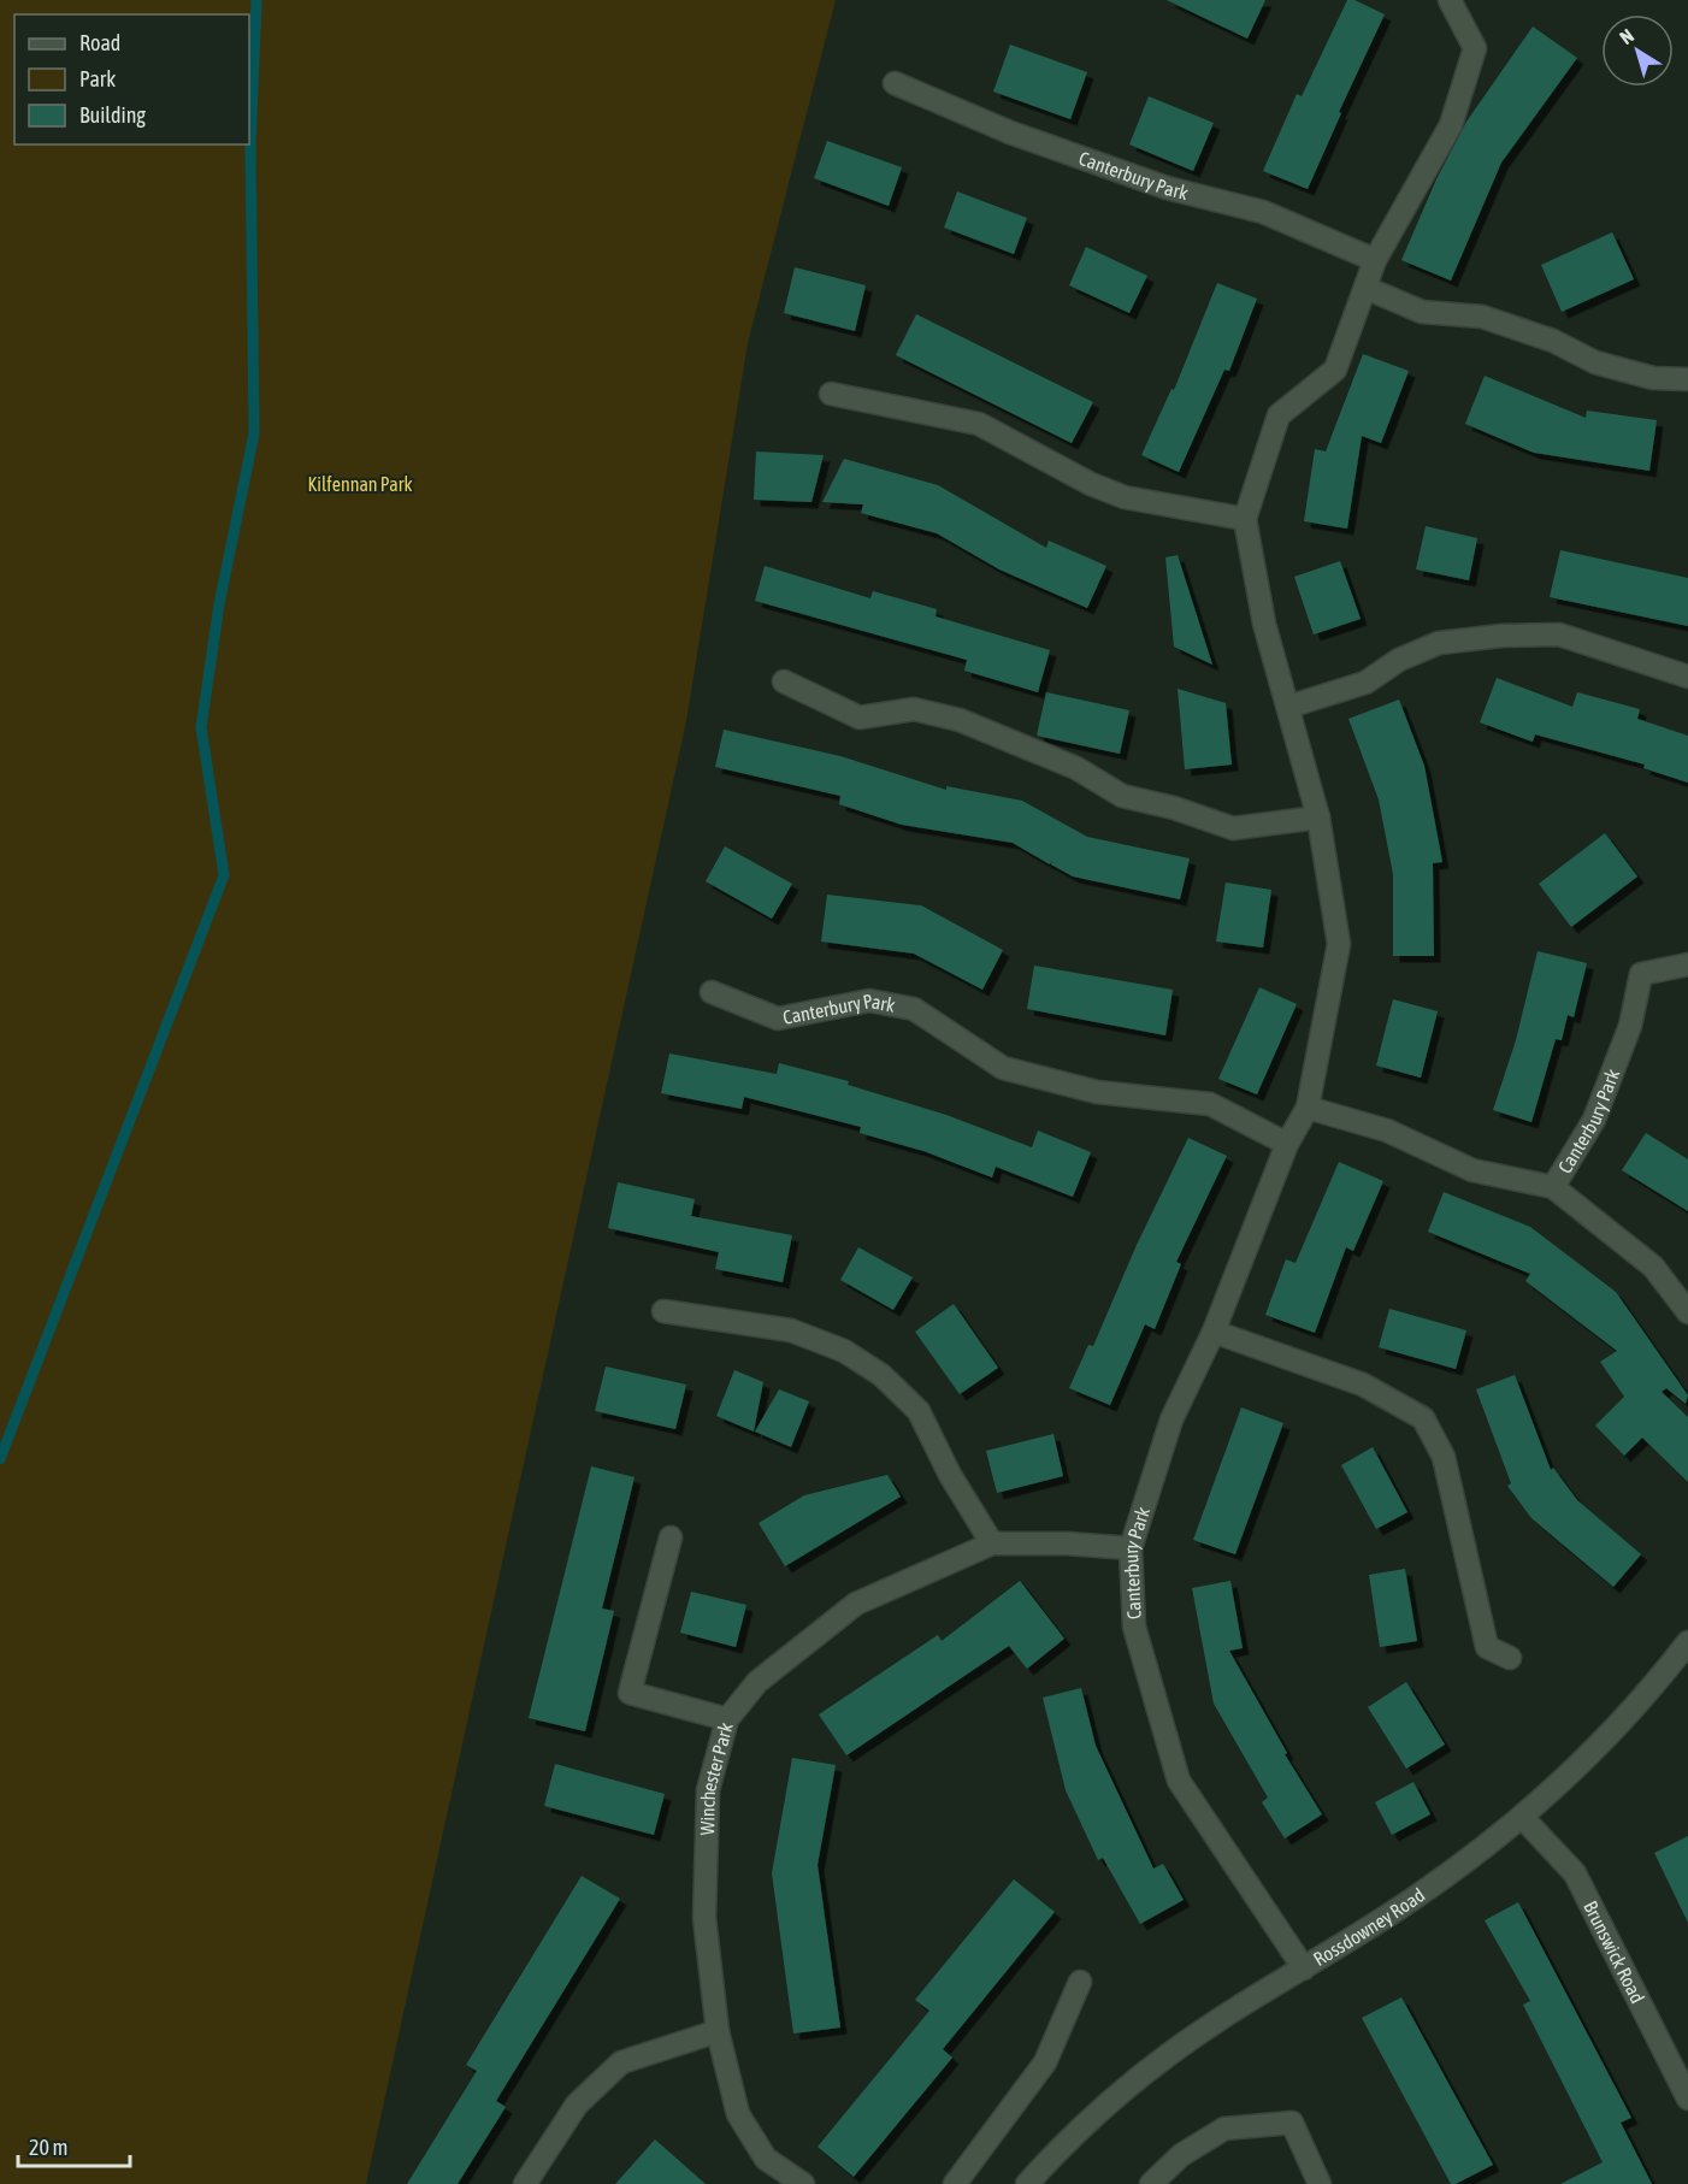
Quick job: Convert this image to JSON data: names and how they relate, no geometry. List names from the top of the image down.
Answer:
{
  "streets": {
    "street": [
      "Canterbury Park",
      "Winchester Park",
      "Rossdowney Road",
      "Brunswick Road"
    ]
  },
  "crossings": [
    ["Canterbury Park", "Winchester Park"],
    ["Canterbury Park", "Rossdowney Road"],
    ["Rossdowney Road", "Brunswick Road"]
  ],
  "parks": ["Kilfennan Park"],
  "legend": ["Road", "Park", "Building"],
  "scale_bar": "20 m",
  "north": "top left"
}
